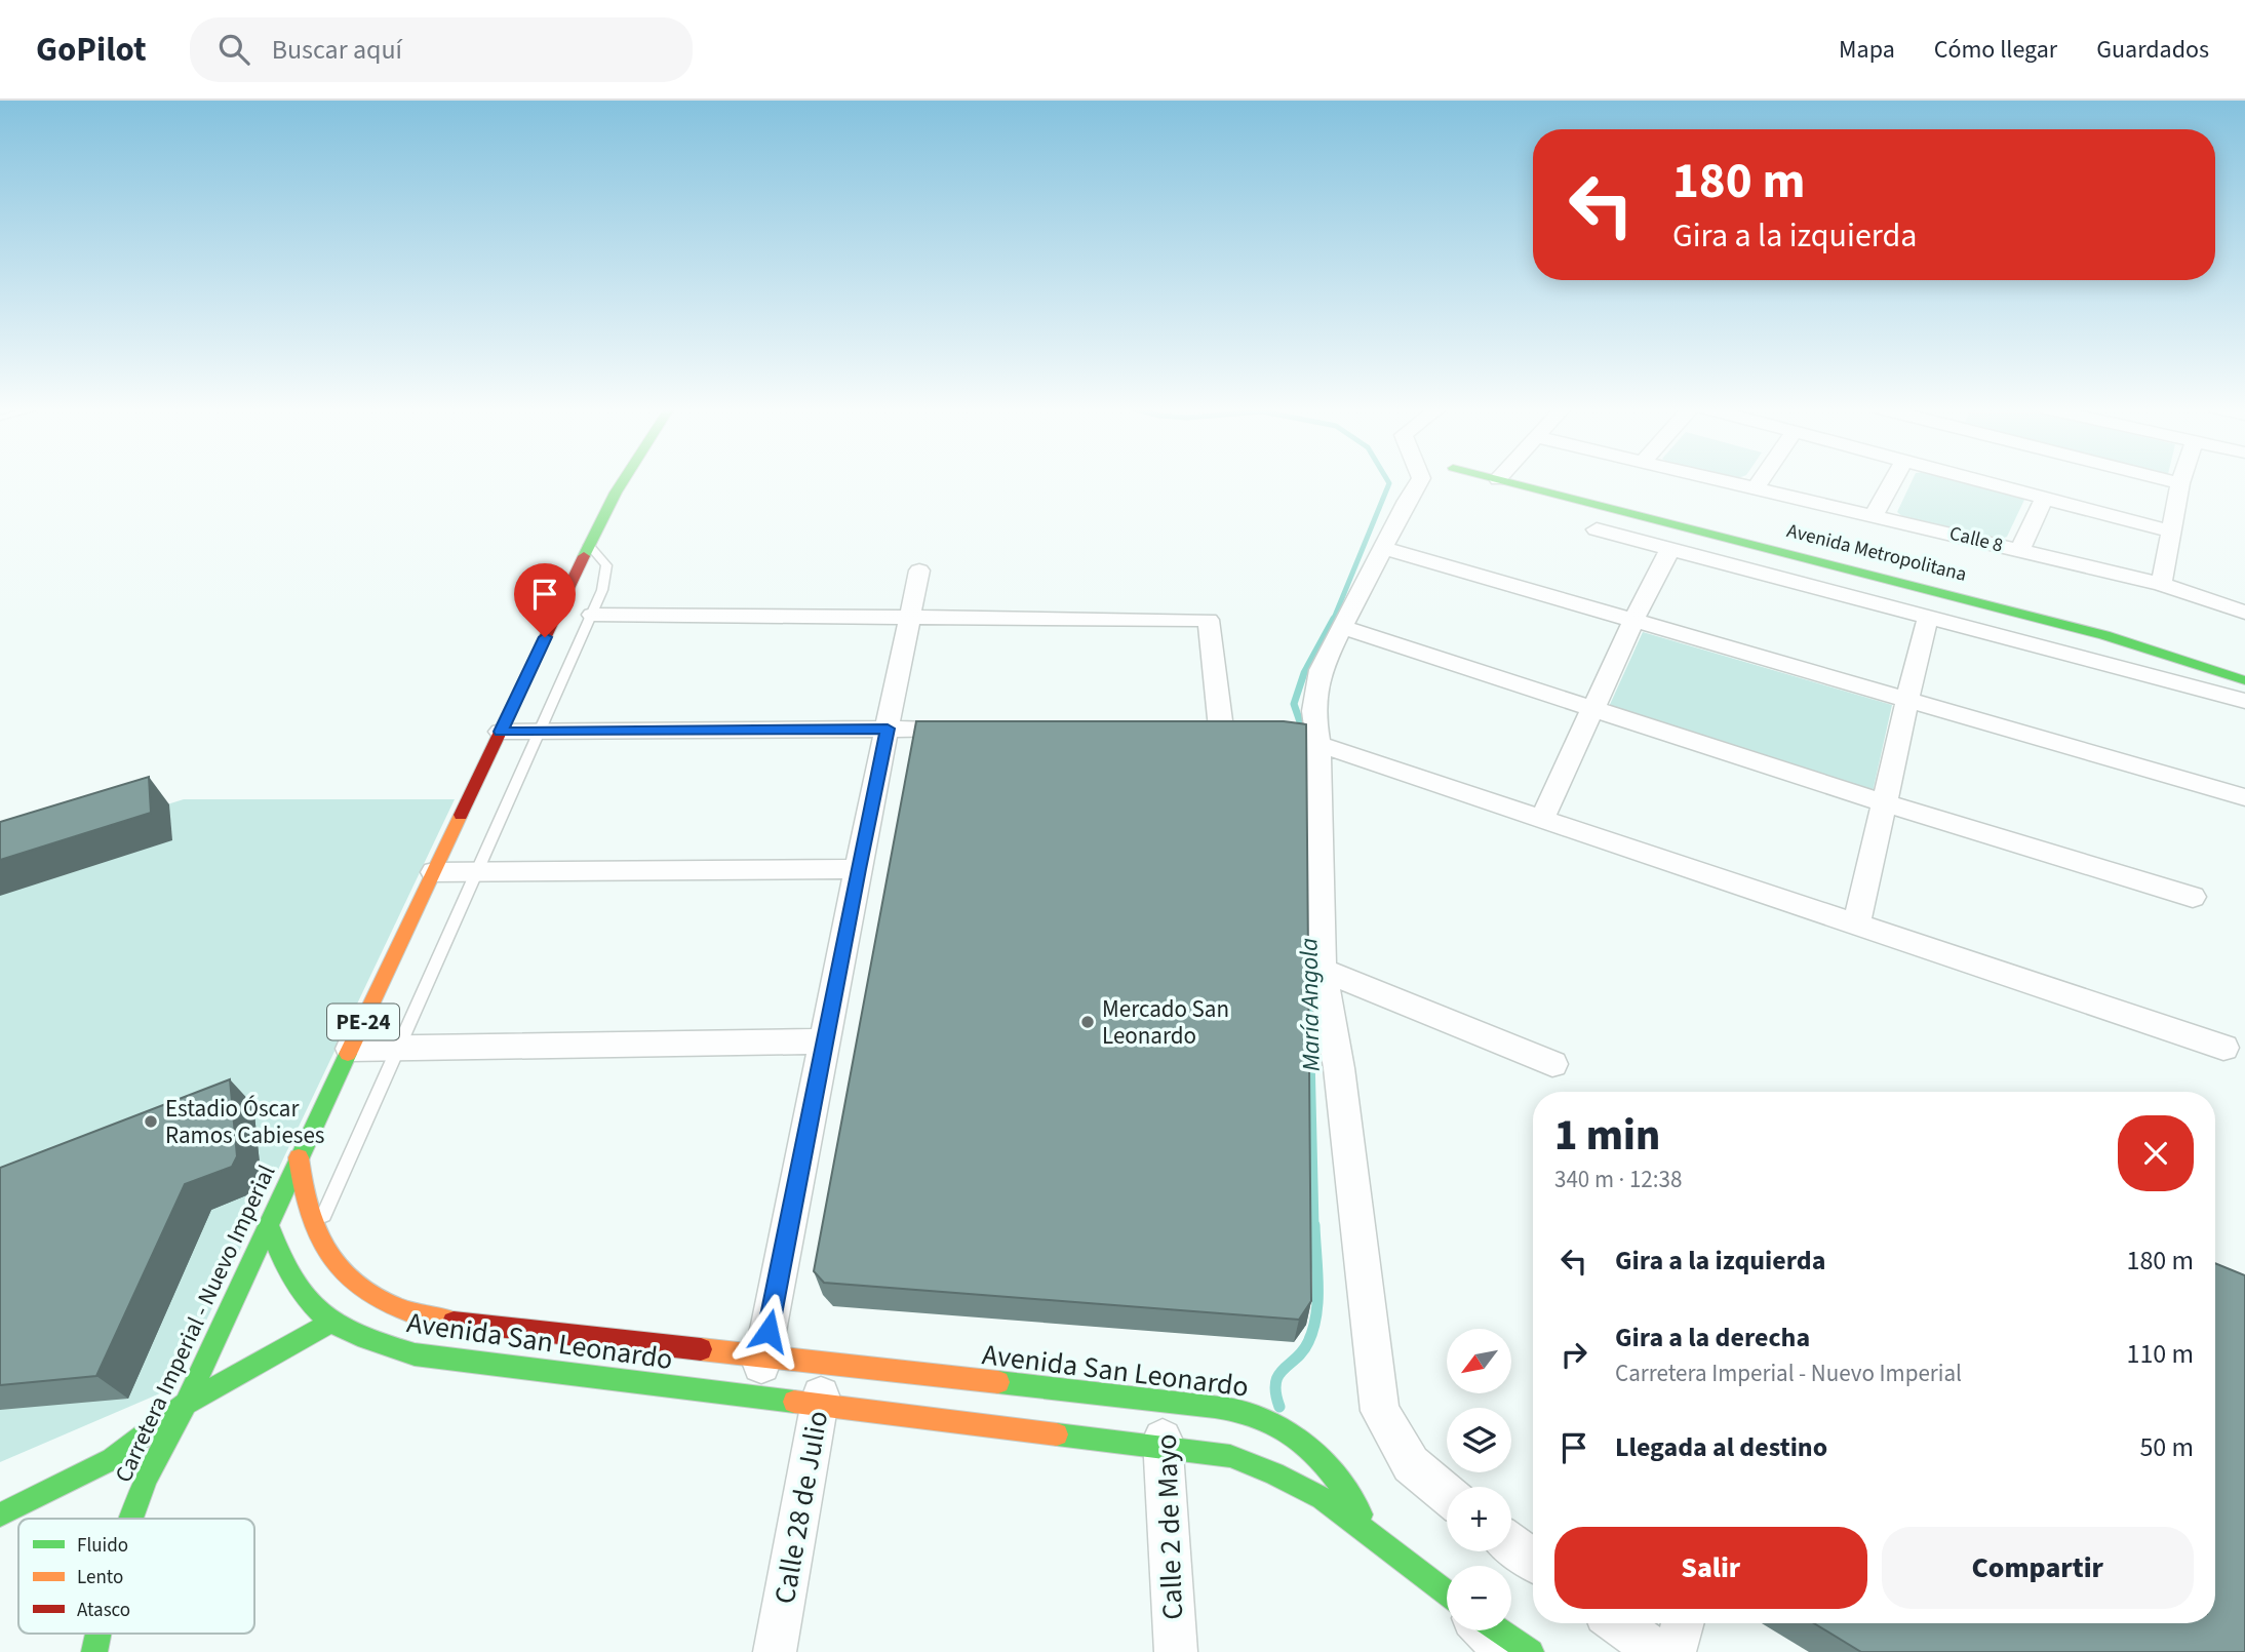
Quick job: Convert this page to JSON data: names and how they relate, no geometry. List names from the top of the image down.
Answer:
{
  "streets": {
    "main road": [
      "Avenida Metropolitana",
      "PE-24",
      "Carretera Imperial - Nuevo Imperial",
      "Avenida San Leonardo"
    ],
    "street": ["Calle 8", "Calle 28 de Julio", "Calle 2 de Mayo"]
  },
  "crossings": [
    ["Carretera Imperial - Nuevo Imperial", "Avenida San Leonardo"],
    ["Avenida San Leonardo", "Calle 28 de Julio"],
    ["Avenida San Leonardo", "Calle 2 de Mayo"]
  ],
  "water": ["María Angola"],
  "places": ["Mercado San Leonardo", "Estadio Óscar Ramos Cabieses"],
  "legend": ["Fluido", "Lento", "Atasco"],
  "north": "bottom left",
  "page": {
    "header": "GoPilot",
    "search": "Buscar aquí",
    "nav": ["Mapa", "Cómo llegar", "Guardados"],
    "turn": ["180 m", "Gira a la izquierda"],
    "heading": ["1 min", "340 m · 12:38"],
    "list": [
      {
        "name": "Gira a la izquierda",
        "value": "180 m"
      },
      {
        "name": "Gira a la derecha",
        "note": "Carretera Imperial - Nuevo Imperial",
        "value": "110 m"
      },
      {
        "name": "Llegada al destino",
        "value": "50 m"
      }
    ],
    "map_buttons": ["+", "−"],
    "buttons": ["Salir", "Compartir"]
  }
}
